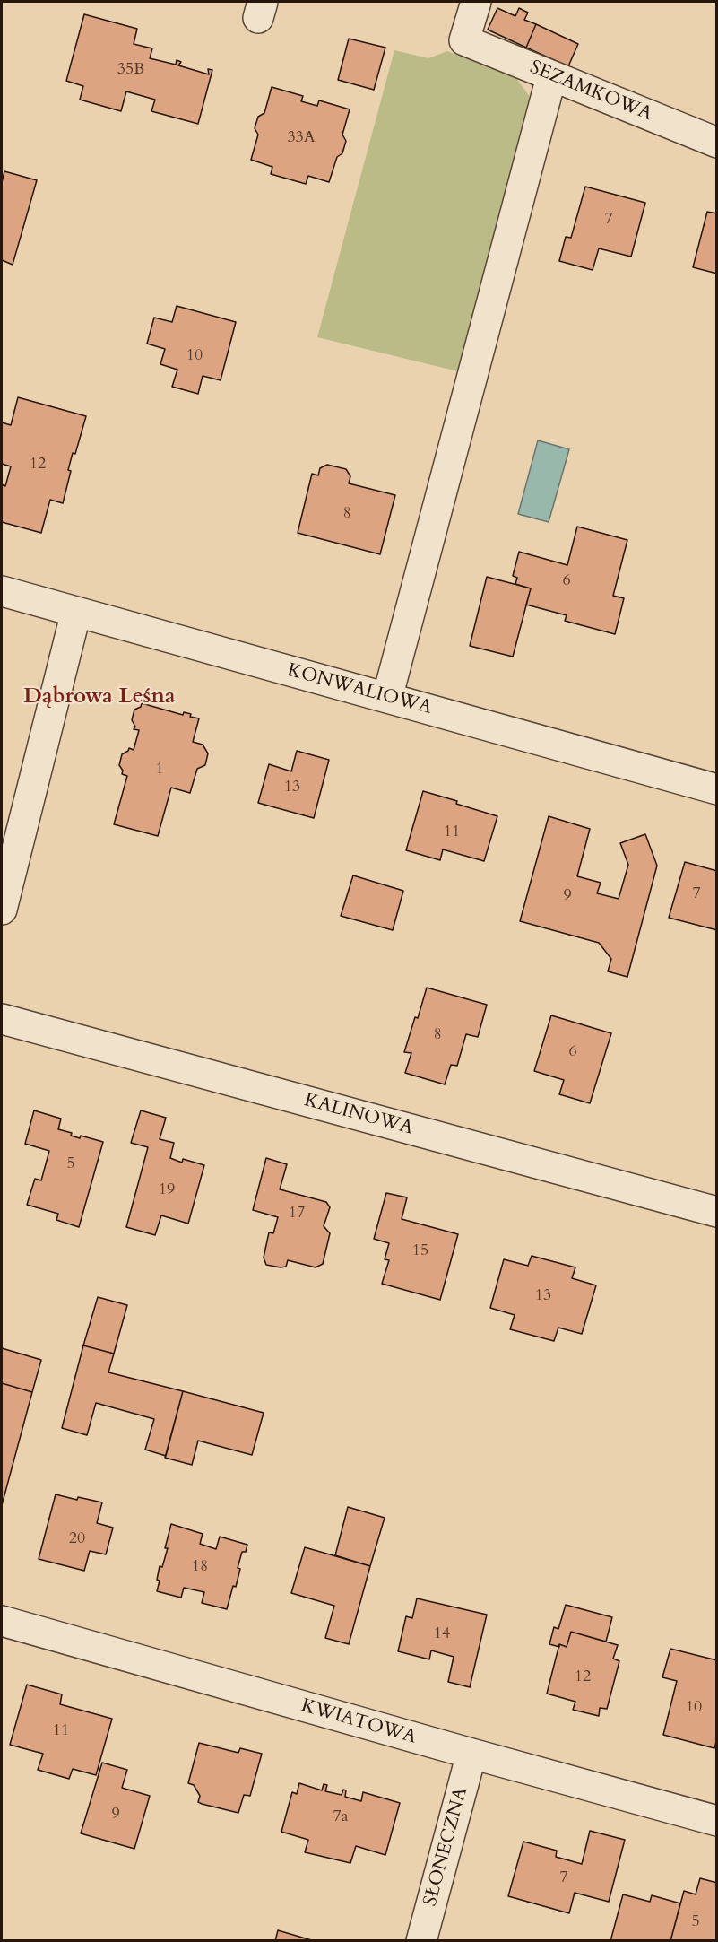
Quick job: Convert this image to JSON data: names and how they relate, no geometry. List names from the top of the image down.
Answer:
{
  "streets": {
    "street": [
      "SEZAMKOWA",
      "KONWALIOWA",
      "KALINOWA",
      "KWIATOWA",
      "SŁONECZNA"
    ]
  },
  "crossings": [
    ["KWIATOWA", "SŁONECZNA"]
  ],
  "districts": ["Dąbrowa Leśna"],
  "house_numbers": [
    "35B",
    "33A",
    "7",
    "10",
    "12",
    "8",
    "6",
    "1",
    "13",
    "11",
    "7",
    "9",
    "8",
    "6",
    "5",
    "19",
    "17",
    "15",
    "13",
    "20",
    "18",
    "14",
    "12",
    "10",
    "11",
    "9",
    "7a",
    "7",
    "5"
  ]
}
